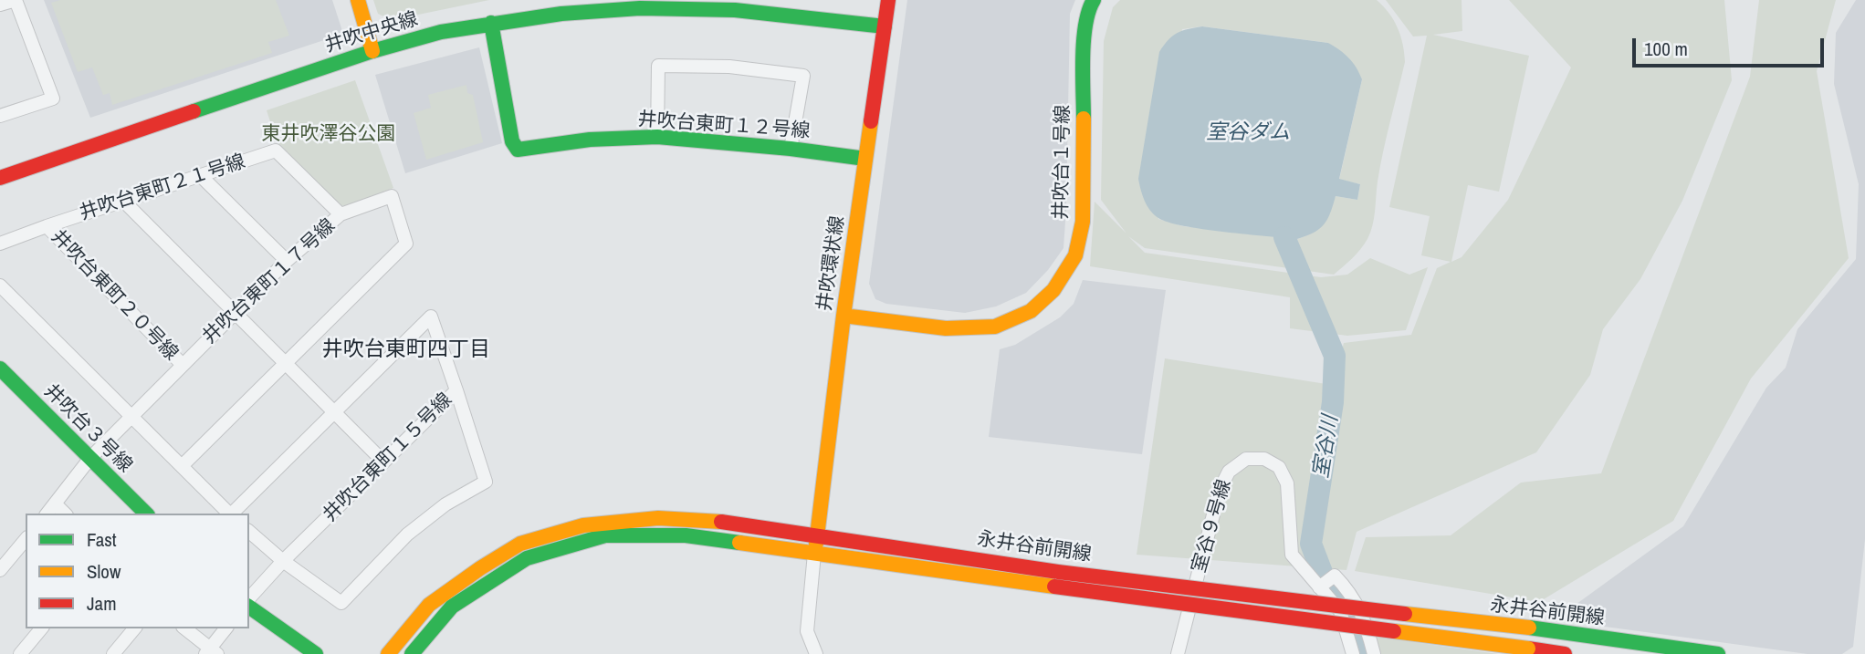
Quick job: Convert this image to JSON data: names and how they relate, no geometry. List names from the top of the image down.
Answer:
{
  "streets": {
    "street": [
      "井吹中央線",
      "井吹台東町１２号線",
      "井吹台１号線",
      "井吹台東町２１号線",
      "井吹環状線",
      "井吹台東町１７号線",
      "井吹台東町２０号線",
      "井吹台３号線",
      "井吹台東町１５号線",
      "室谷９号線",
      "永井谷前開線"
    ]
  },
  "crossings": [
    ["井吹中央線", "井吹台東町１２号線"],
    ["井吹中央線", "井吹環状線"],
    ["井吹台東町１２号線", "井吹環状線"],
    ["井吹台１号線", "井吹環状線"],
    ["井吹台東町２１号線", "井吹台東町１７号線"],
    ["井吹台東町２１号線", "井吹台東町２０号線"],
    ["井吹環状線", "永井谷前開線"],
    ["井吹台東町１７号線", "井吹台東町２０号線"],
    ["井吹台東町１７号線", "井吹台３号線"]
  ],
  "districts": ["井吹台東町四丁目"],
  "water": ["室谷ダム", "室谷川"],
  "parks": ["東井吹澤谷公園"],
  "legend": ["Fast", "Slow", "Jam"],
  "scale_bar": "100 m"
}
